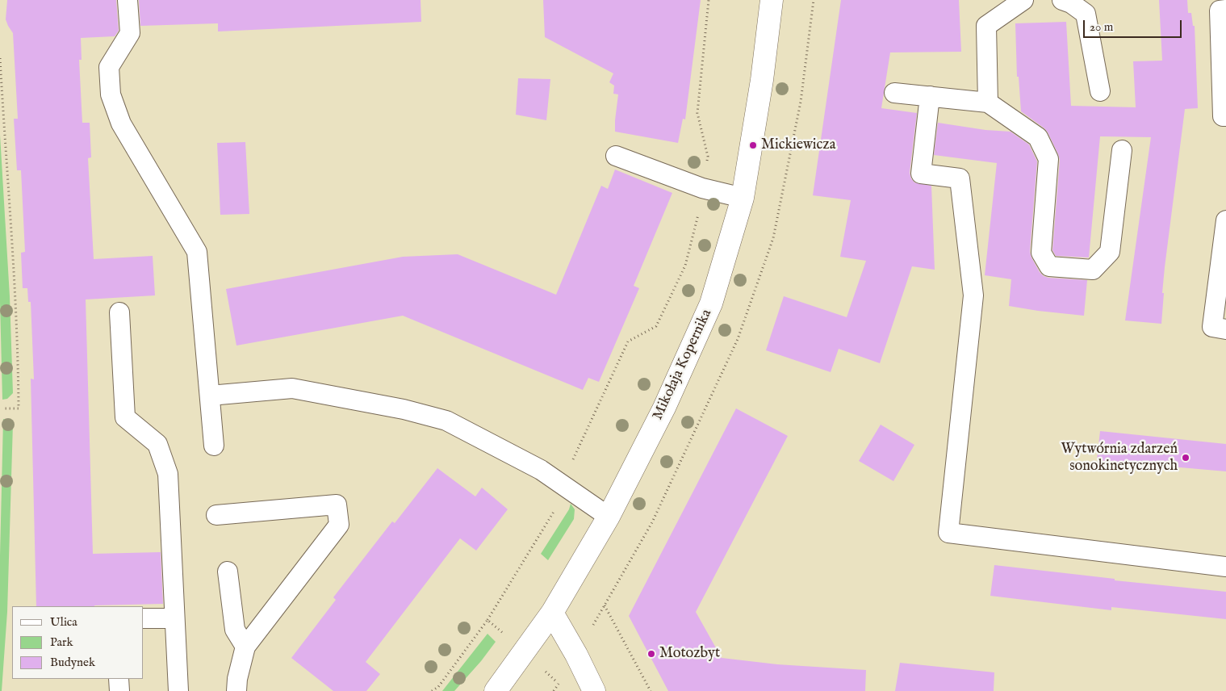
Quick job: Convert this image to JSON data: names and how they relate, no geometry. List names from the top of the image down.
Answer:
{
  "streets": {
    "street": ["Mikołaja Kopernika"]
  },
  "places": ["Mickiewicza", "Wytwórnia zdarzeń sonokinetycznych", "Motozbyt"],
  "legend": ["Ulica", "Park", "Budynek"],
  "scale_bar": "20 m"
}
